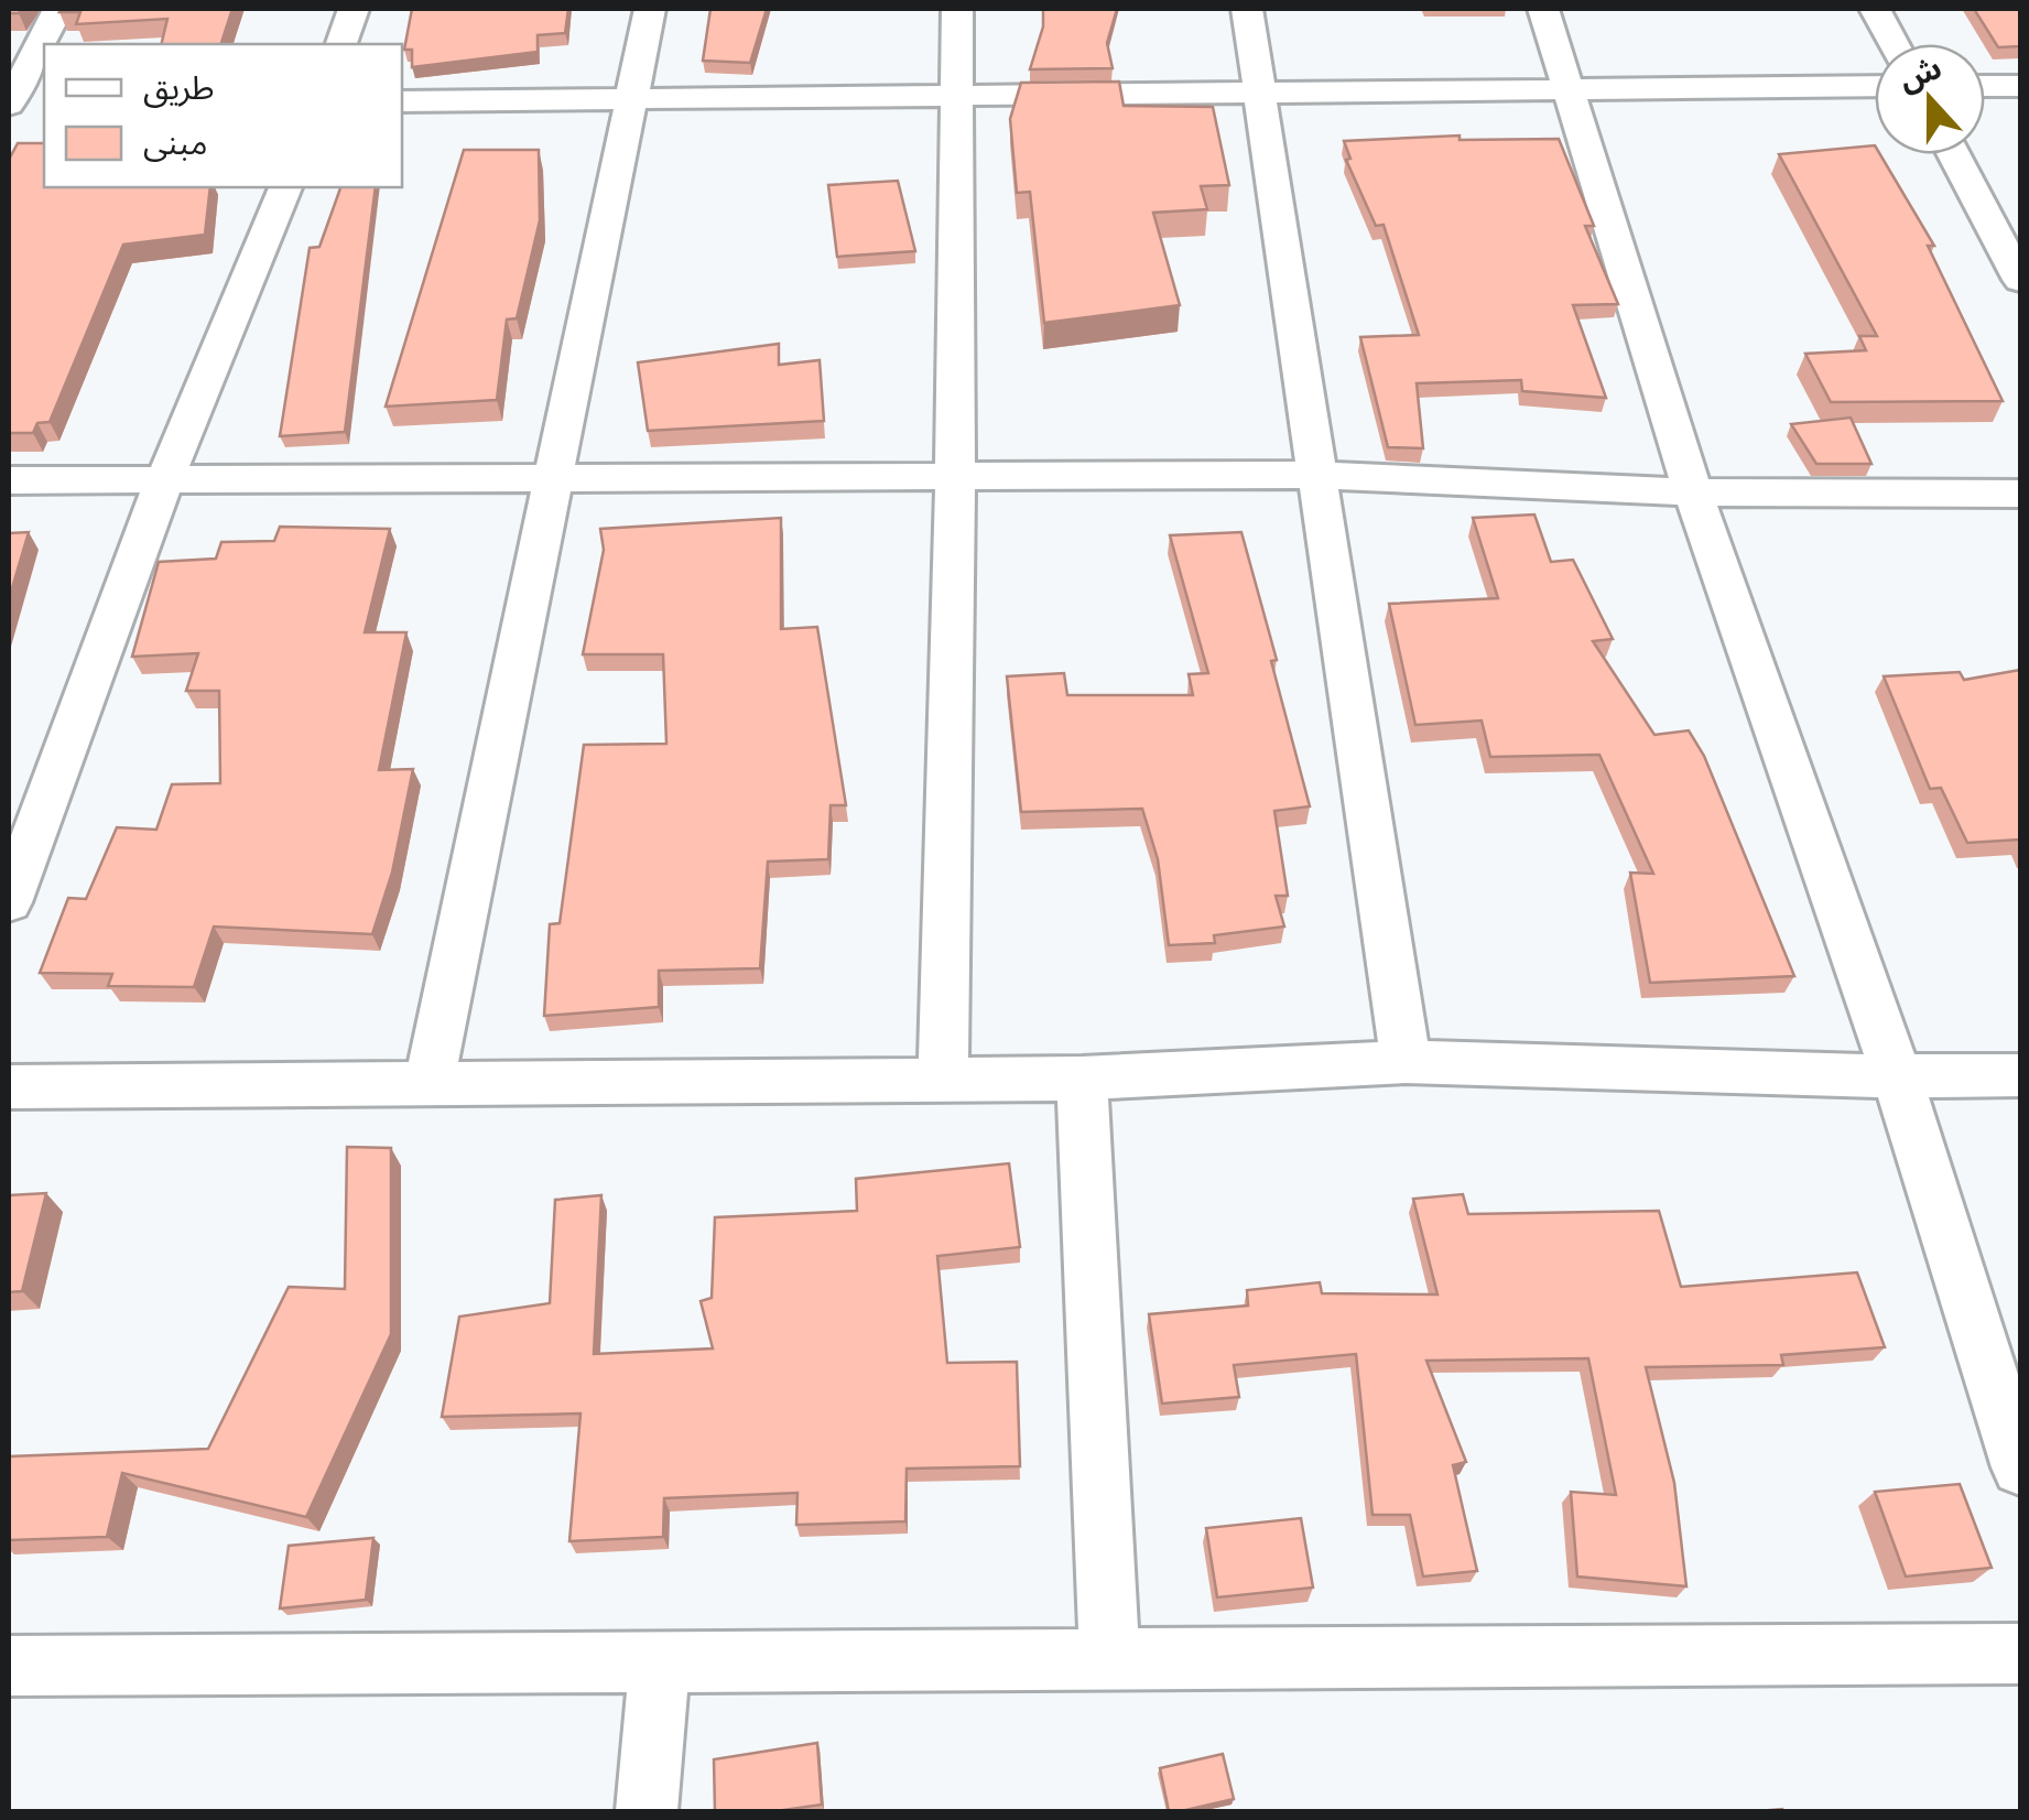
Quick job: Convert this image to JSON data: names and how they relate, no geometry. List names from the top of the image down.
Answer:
{
  "legend": ["طريق", "مبنى"],
  "north": "top"
}
